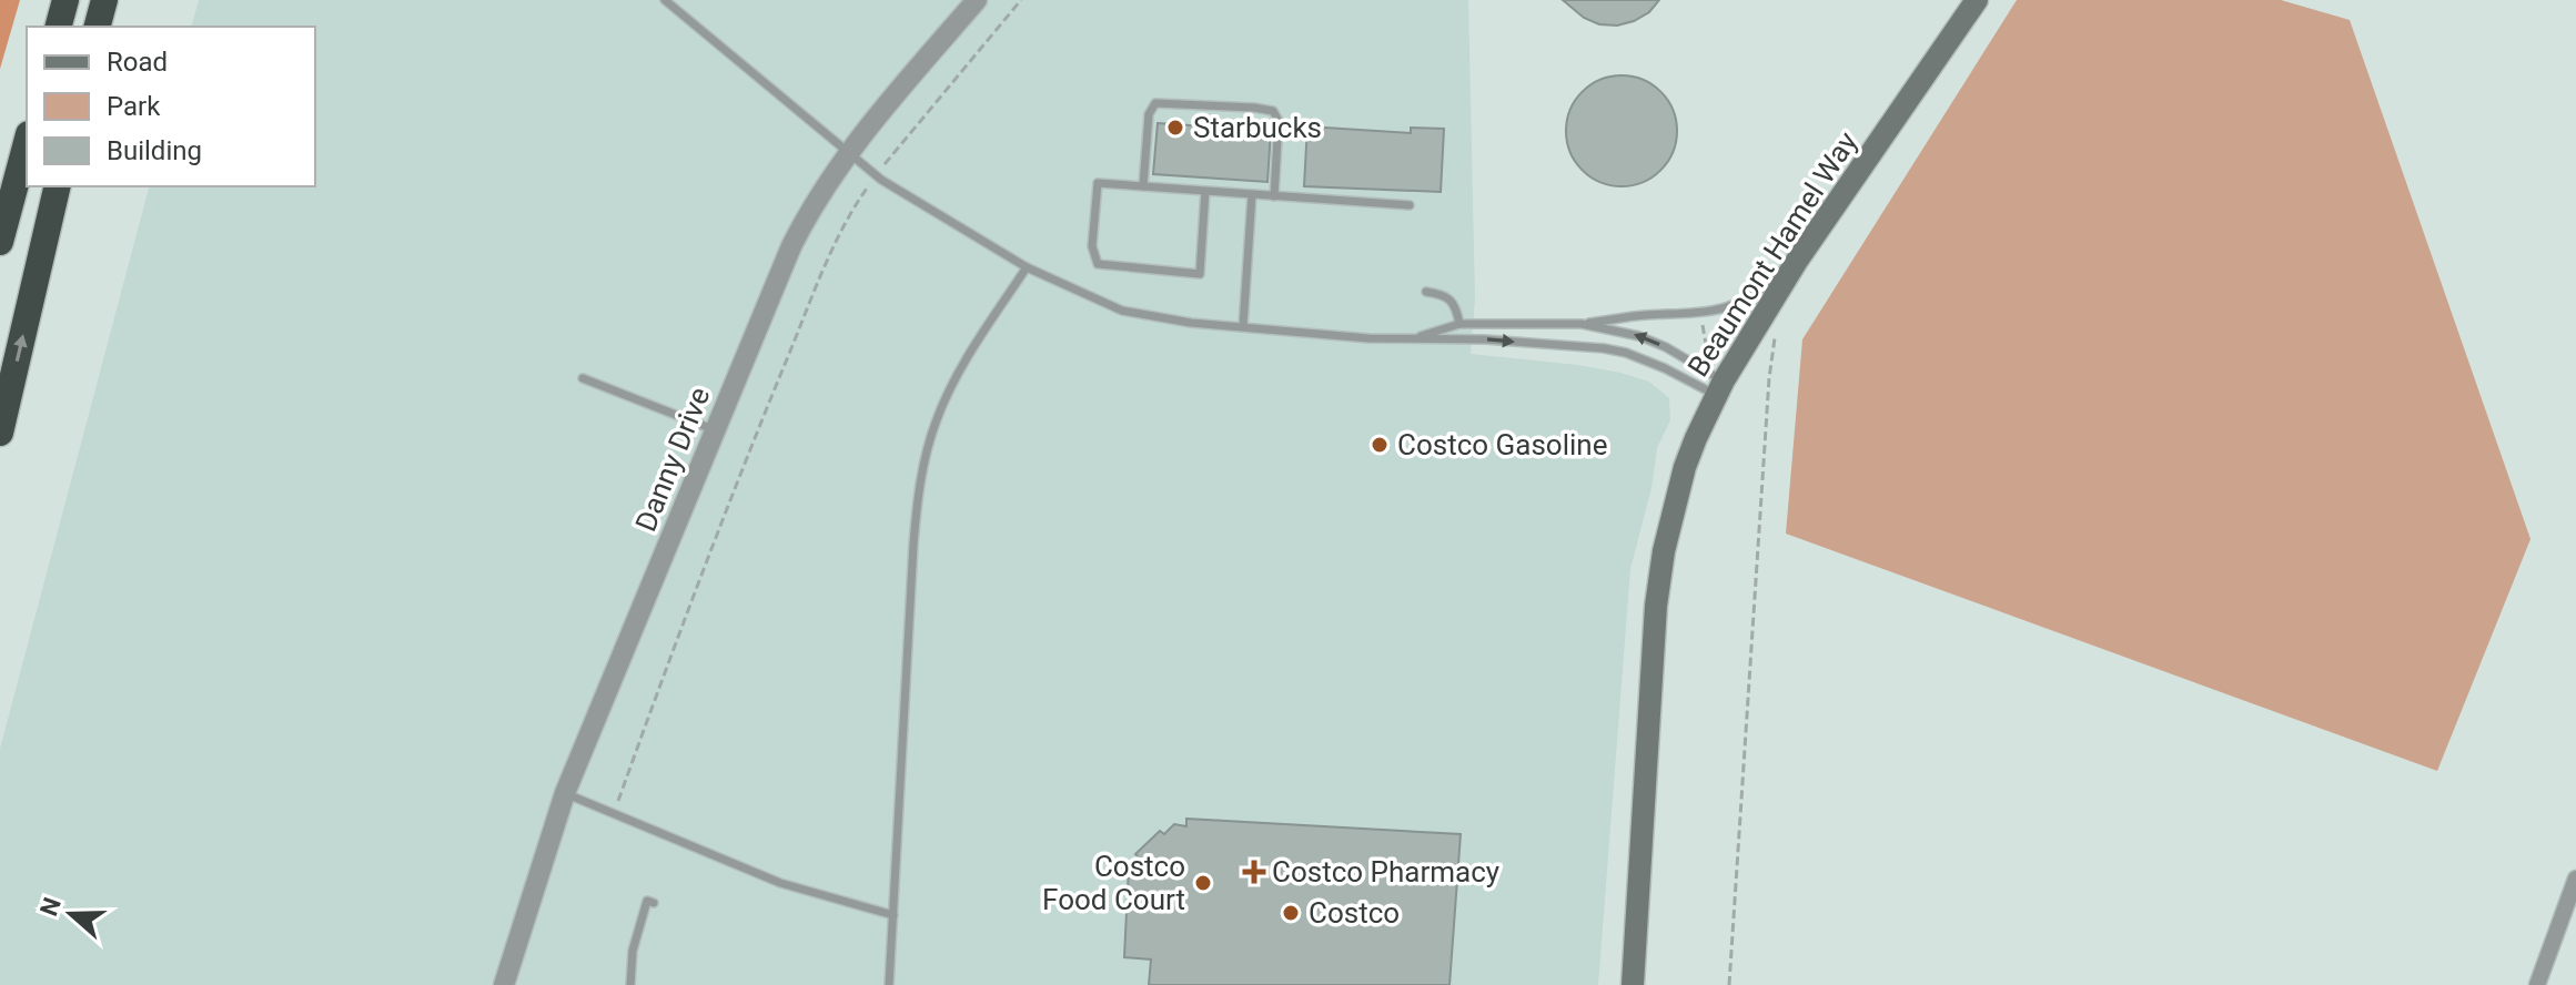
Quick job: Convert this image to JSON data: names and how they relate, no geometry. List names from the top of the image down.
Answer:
{
  "streets": {
    "main road": ["Beaumont Hamel Way"],
    "street": ["Danny Drive"]
  },
  "places": {
    "other": [
      "Starbucks",
      "Costco Gasoline",
      "Costco Food Court",
      "Costco"
    ],
    "health": ["Costco Pharmacy"]
  },
  "legend": ["Road", "Park", "Building"],
  "north": "left"
}
